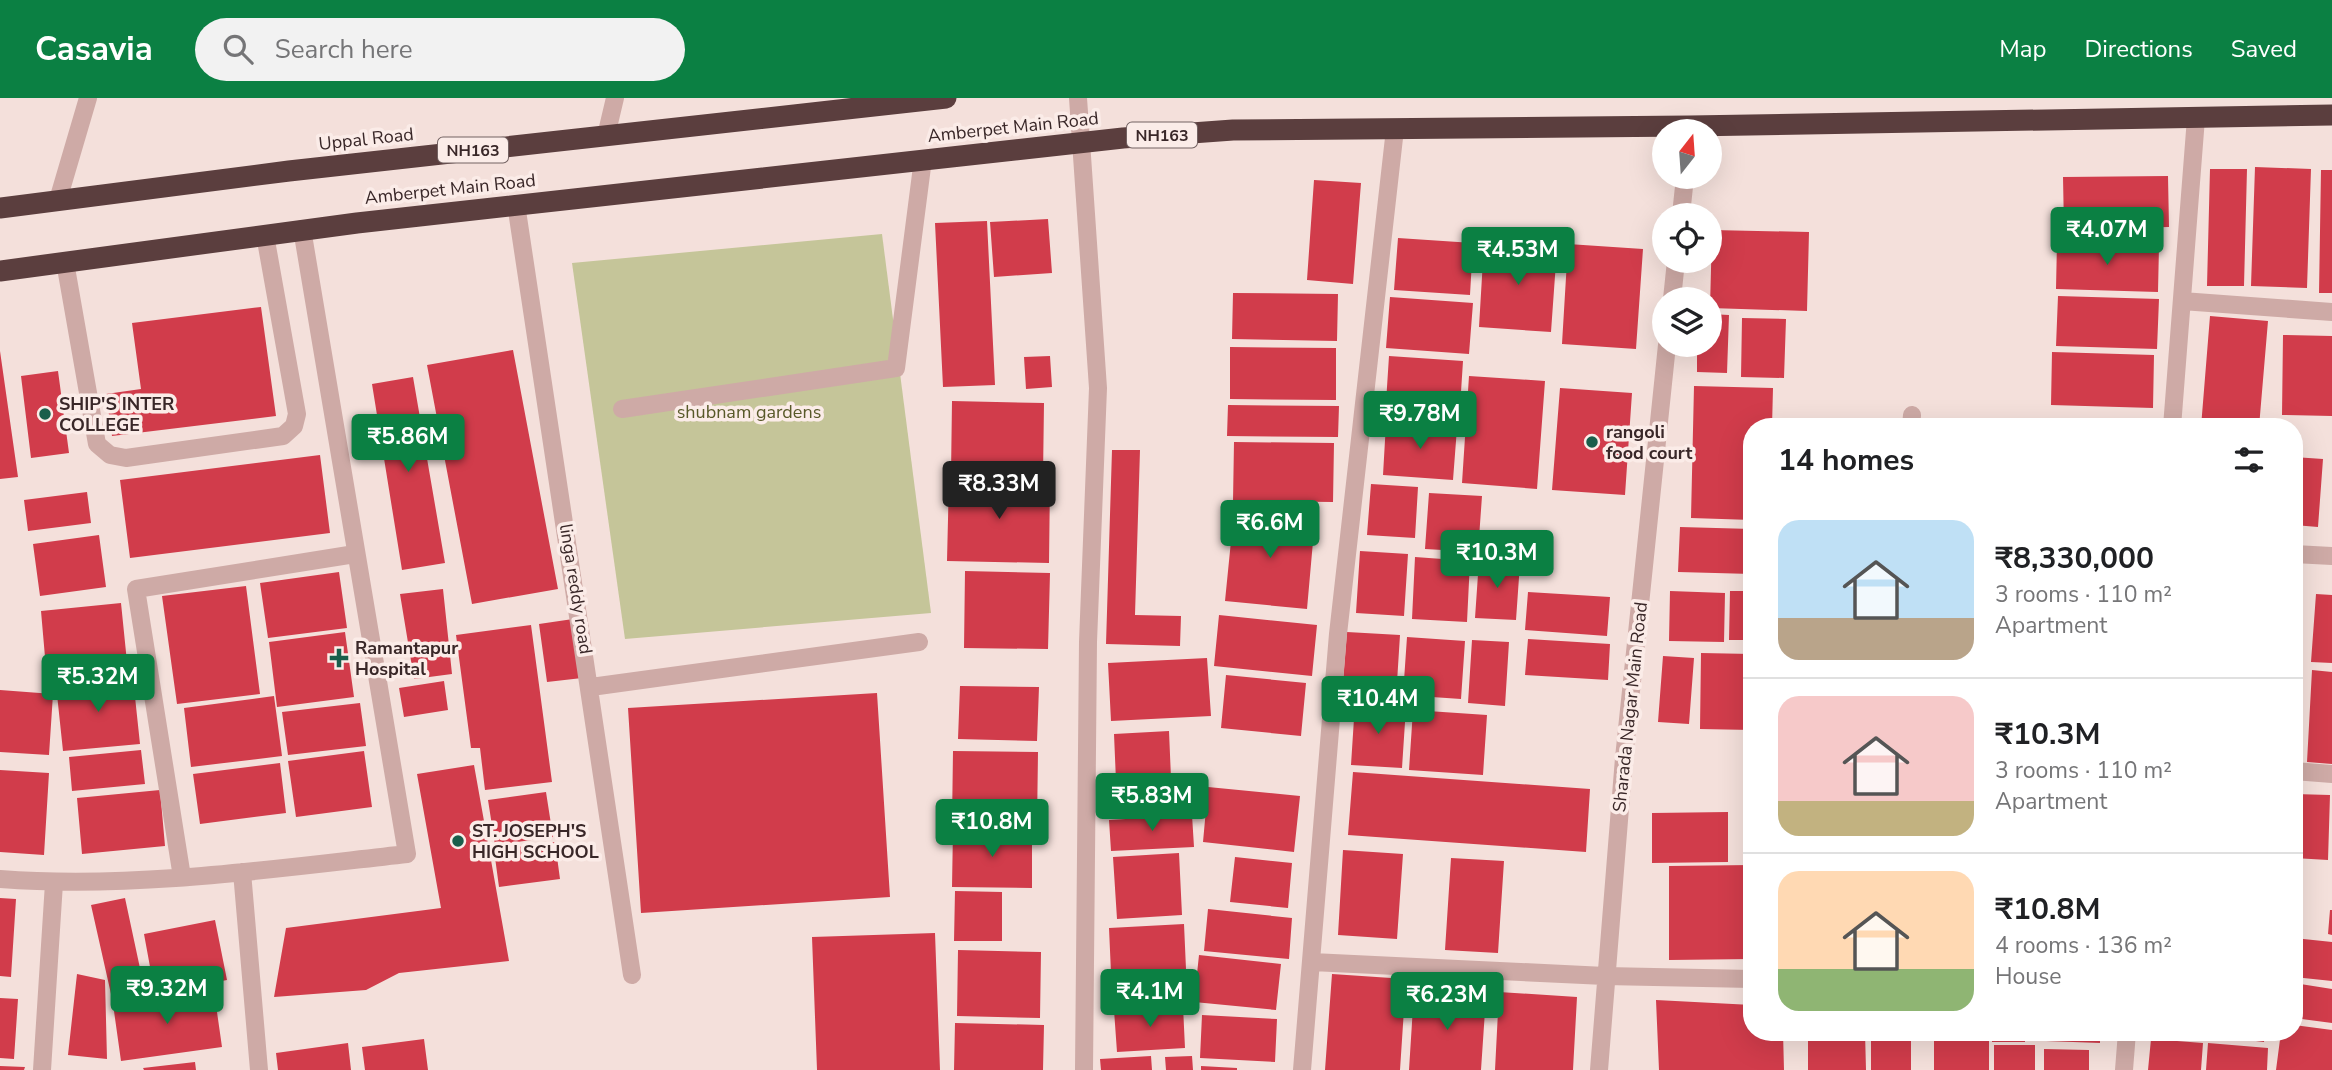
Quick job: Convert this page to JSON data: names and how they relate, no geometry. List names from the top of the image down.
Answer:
{
  "streets": {
    "highway": ["Amberpet Main Road", "NH163", "Uppal Road"],
    "street": ["linga reddy road", "Sharada Nagar Main Road"]
  },
  "crossings": [
    ["Amberpet Main Road", "linga reddy road"]
  ],
  "parks": ["shubnam gardens"],
  "places": {
    "other": ["SHIP'S INTER COLLEGE", "rangoli food court", "ST. JOSEPH'S HIGH SCHOOL"],
    "health": ["Ramantapur Hospital"]
  },
  "north": "top",
  "page": {
    "header": "Casavia",
    "search": "Search here",
    "nav": ["Map", "Directions", "Saved"],
    "price": [
      "₹4.07M",
      "₹4.53M",
      "₹9.78M",
      "₹5.86M",
      "₹8.33M",
      "₹6.6M",
      "₹10.3M",
      "₹5.32M",
      "₹10.4M",
      "₹5.83M",
      "₹10.8M",
      "₹9.32M",
      "₹4.1M",
      "₹6.23M"
    ],
    "heading": "14 homes",
    "list": [
      {
        "name": "₹8,330,000",
        "note": "3 rooms · 110 m² · Apartment"
      },
      {
        "name": "₹10.3M",
        "note": "3 rooms · 110 m² · Apartment"
      },
      {
        "name": "₹10.8M",
        "note": "4 rooms · 136 m² · House"
      }
    ]
  }
}
